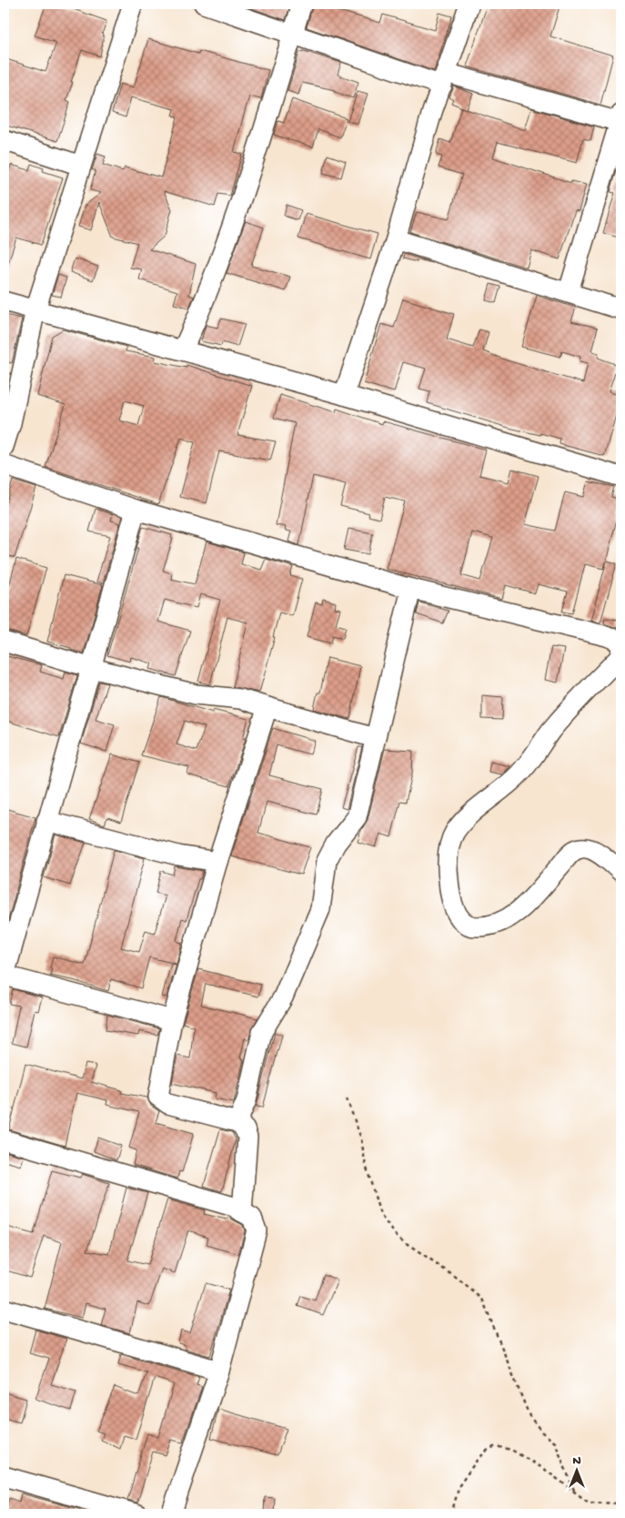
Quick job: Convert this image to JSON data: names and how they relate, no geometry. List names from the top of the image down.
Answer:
{
  "north": "top"
}
